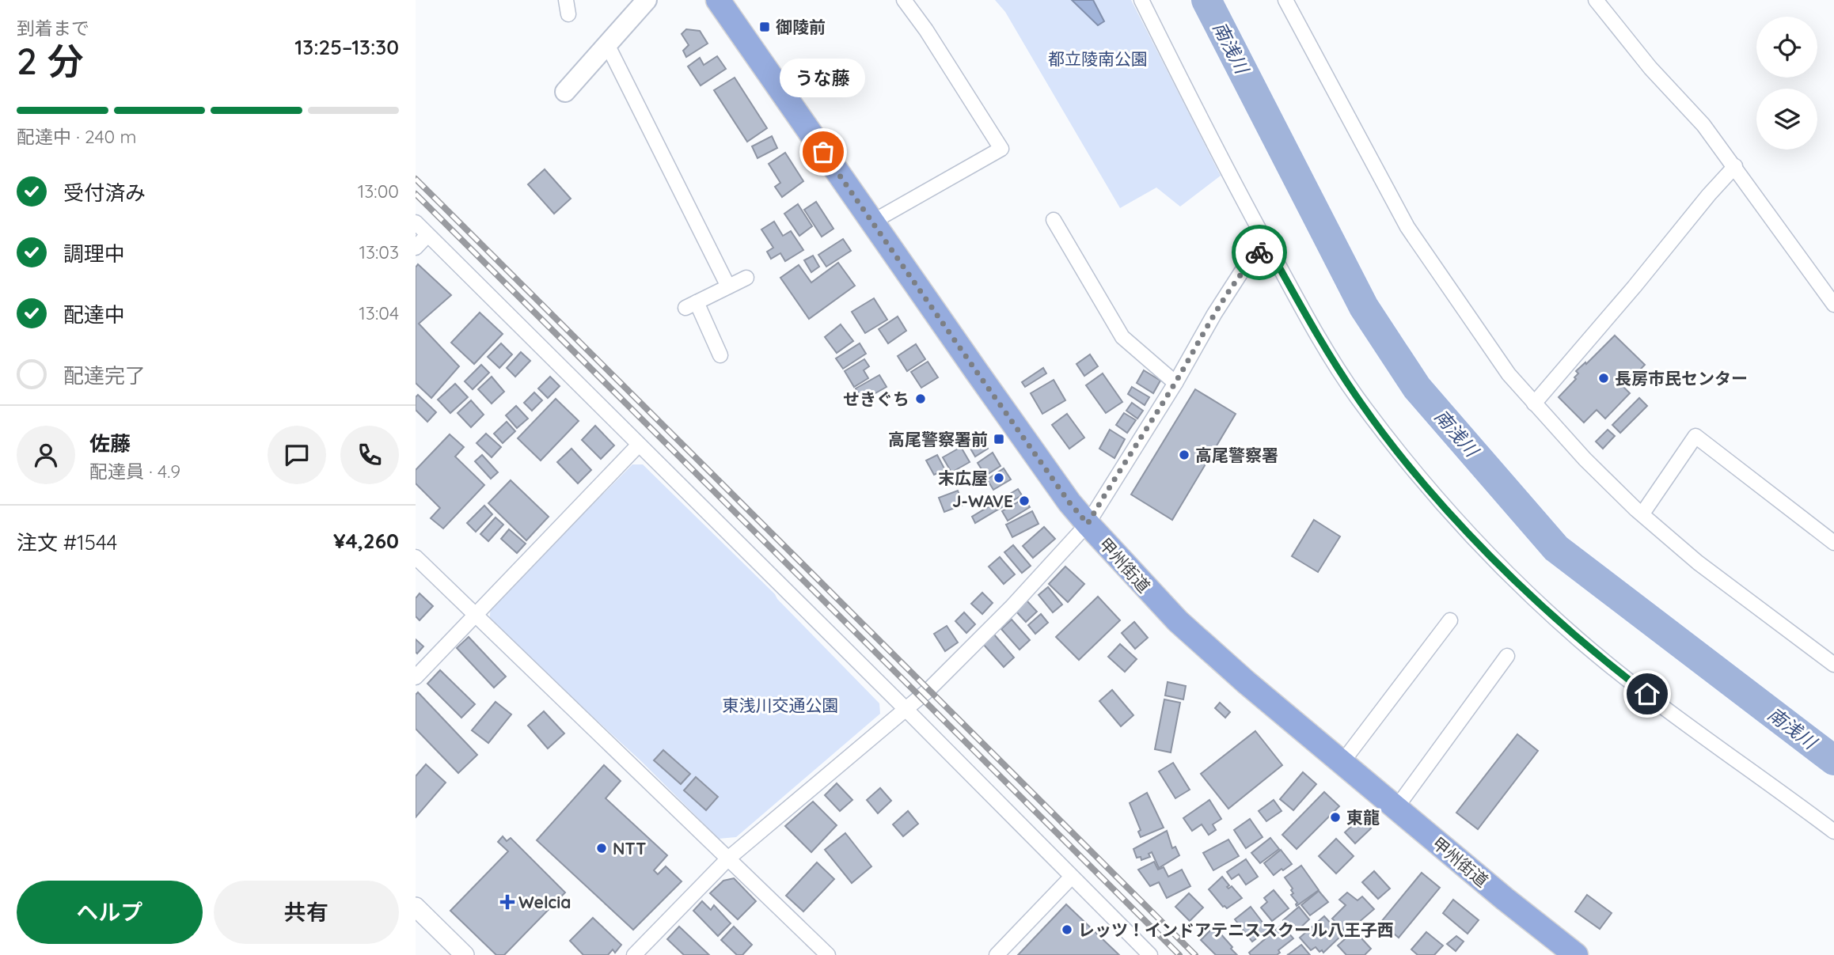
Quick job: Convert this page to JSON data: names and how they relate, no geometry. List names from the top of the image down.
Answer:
{
  "streets": {
    "highway": ["甲州街道"]
  },
  "water": ["南浅川"],
  "parks": ["都立陵南公園", "東浅川交通公園"],
  "places": {
    "transit": ["御陵前", "高尾警察署前"],
    "other": [
      "うな藤",
      "長房市民センター",
      "せきぐち",
      "高尾警察署",
      "末広屋",
      "J-WAVE",
      "東龍",
      "NTT",
      "レッツ！インドアテニススクール八王子西"
    ],
    "health": ["Welcia"]
  },
  "page": {
    "heading": ["2 分", "到着まで", "13:25–13:30"],
    "panel": [
      "佐藤",
      "配達員 · 4.9",
      "注文 #1544",
      "¥4,260"
    ],
    "bubble": "うな藤",
    "bar": "配達中 · 240 m",
    "list": [
      ["受付済み", "13:00"],
      ["調理中", "13:03"],
      ["配達中", "13:04"],
      "配達完了"
    ],
    "buttons": ["ヘルプ", "共有"]
  }
}
